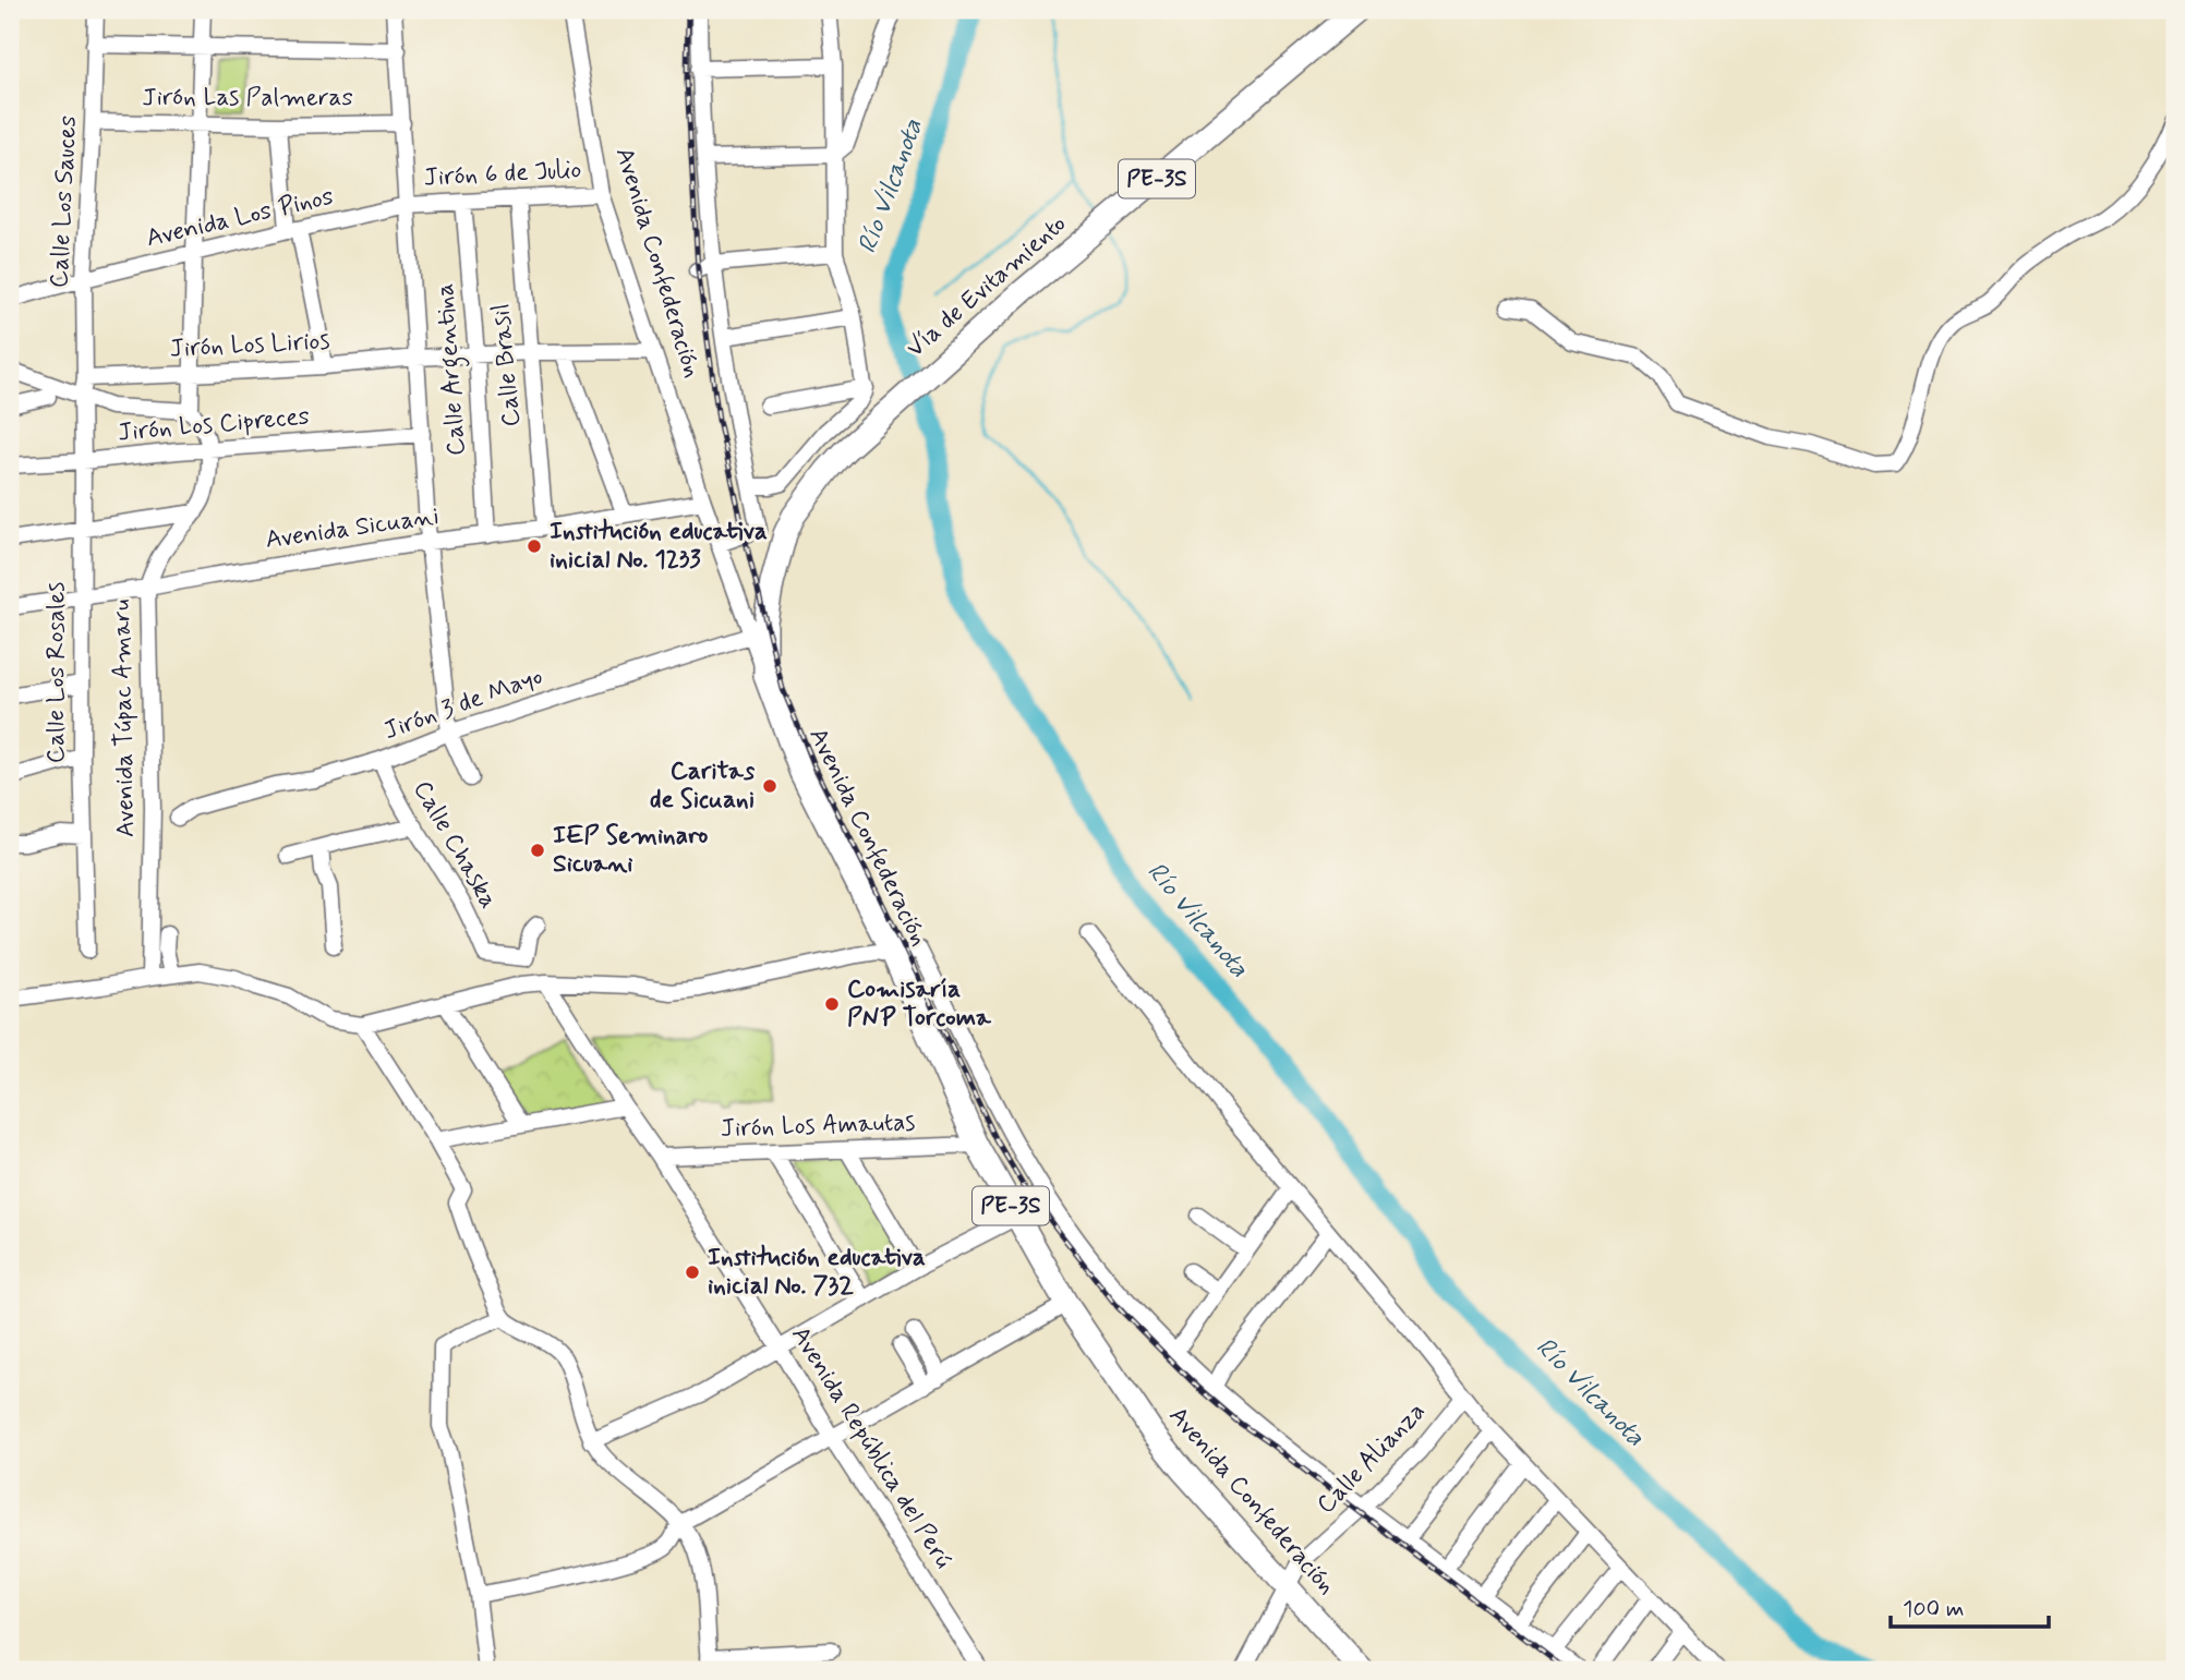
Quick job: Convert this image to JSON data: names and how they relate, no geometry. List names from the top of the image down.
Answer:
{
  "streets": {
    "highway": ["PE-3S", "Avenida Confederación", "Vía de Evitamiento"],
    "street": [
      "Jirón Las Palmeras",
      "Jirón 6 de Julio",
      "Calle Los Sauces",
      "Avenida Los Pinos",
      "Jirón Los Lirios",
      "Calle Brasil",
      "Calle Argentina",
      "Jirón Los Cipreces",
      "Avenida Sicuani",
      "Calle Los Rosales",
      "Jirón 3 de Mayo",
      "Avenida Túpac Amaru",
      "Calle Chaska",
      "Jirón Los Amautas",
      "Avenida República del Perú",
      "Calle Alianza"
    ]
  },
  "crossings": [
    ["Jirón Las Palmeras", "Calle Los Sauces"],
    ["Jirón Las Palmeras", "Avenida Túpac Amaru"],
    ["Jirón 6 de Julio", "Avenida Los Pinos"],
    ["Jirón 6 de Julio", "Avenida Confederación"],
    ["Jirón 6 de Julio", "Calle Brasil"],
    ["Jirón 6 de Julio", "Calle Argentina"],
    ["Calle Los Sauces", "Avenida Los Pinos"],
    ["Calle Los Sauces", "Jirón Los Lirios"],
    ["Calle Los Sauces", "Calle Los Rosales"],
    ["Avenida Los Pinos", "Avenida Túpac Amaru"],
    ["Avenida Confederación", "Vía de Evitamiento"],
    ["Avenida Confederación", "Jirón Los Lirios"],
    ["Avenida Confederación", "Avenida Sicuani"],
    ["Avenida Confederación", "Jirón 3 de Mayo"],
    ["Avenida Confederación", "Jirón Los Amautas"],
    ["Avenida Confederación", "Calle Alianza"],
    ["Vía de Evitamiento", "Jirón 3 de Mayo"],
    ["Jirón Los Lirios", "Calle Brasil"],
    ["Jirón Los Lirios", "Calle Argentina"],
    ["Jirón Los Lirios", "Avenida Túpac Amaru"],
    ["Calle Brasil", "Avenida Sicuani"],
    ["Calle Argentina", "Avenida Sicuani"],
    ["Jirón Los Cipreces", "Calle Los Rosales"],
    ["Jirón Los Cipreces", "Avenida Túpac Amaru"],
    ["Avenida Sicuani", "Calle Los Rosales"],
    ["Avenida Sicuani", "Avenida Túpac Amaru"],
    ["Jirón 3 de Mayo", "Calle Chaska"],
    ["Jirón Los Amautas", "Avenida República del Perú"]
  ],
  "water": ["Río Vilcanota"],
  "places": [
    "Institución educativa inicial No. 1233",
    "Caritas de Sicuani",
    "IEP Seminaro Sicuani",
    "Comisaría PNP Torcoma",
    "Institución educativa inicial No. 732"
  ],
  "scale_bar": "100 m"
}
